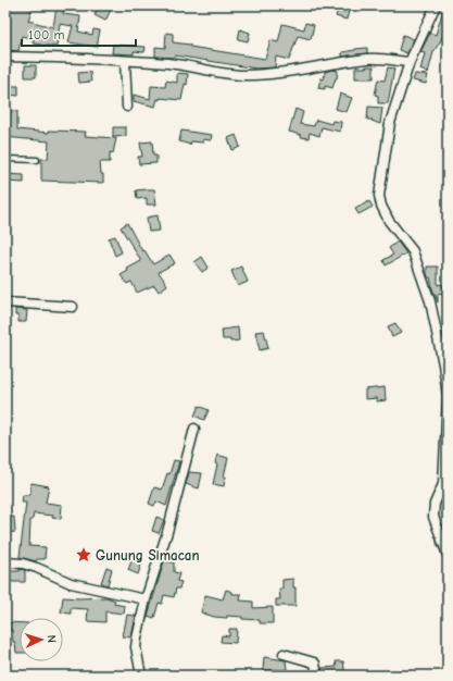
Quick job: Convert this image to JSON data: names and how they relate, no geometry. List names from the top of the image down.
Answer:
{
  "places": {
    "place": ["Gunung Simacan"]
  },
  "scale_bar": "100 m",
  "north": "right"
}
